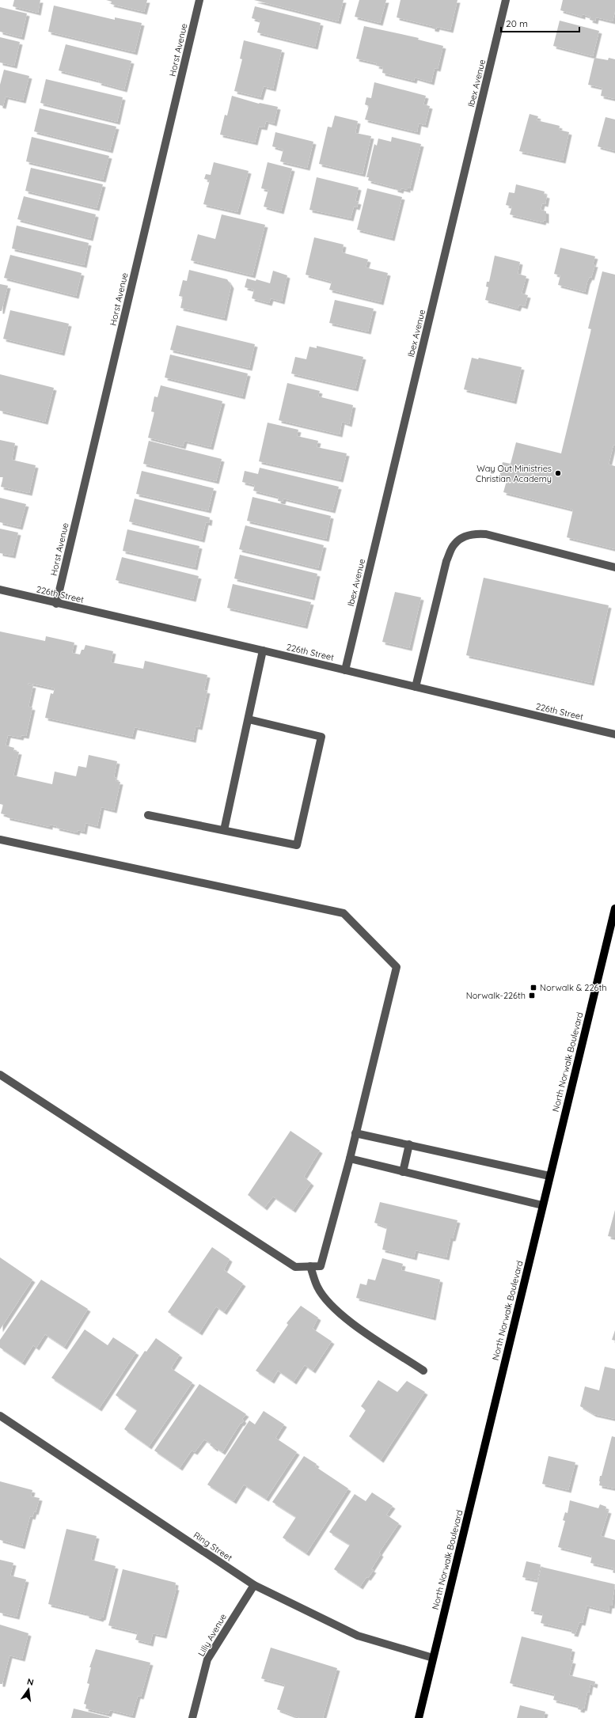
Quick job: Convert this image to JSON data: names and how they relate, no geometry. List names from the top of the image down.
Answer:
{
  "streets": {
    "main road": ["North Norwalk Boulevard"],
    "street": [
      "Horst Avenue",
      "Ibex Avenue",
      "226th Street",
      "Ring Street",
      "Lilly Avenue"
    ]
  },
  "crossings": [
    ["Horst Avenue", "226th Street"],
    ["Ibex Avenue", "226th Street"],
    ["North Norwalk Boulevard", "Ring Street"],
    ["Ring Street", "Lilly Avenue"]
  ],
  "places": {
    "other": ["Way Out Ministries Christian Academy"],
    "transit": ["Norwalk & 226th", "Norwalk-226th"]
  },
  "scale_bar": "20 m",
  "north": "top"
}
